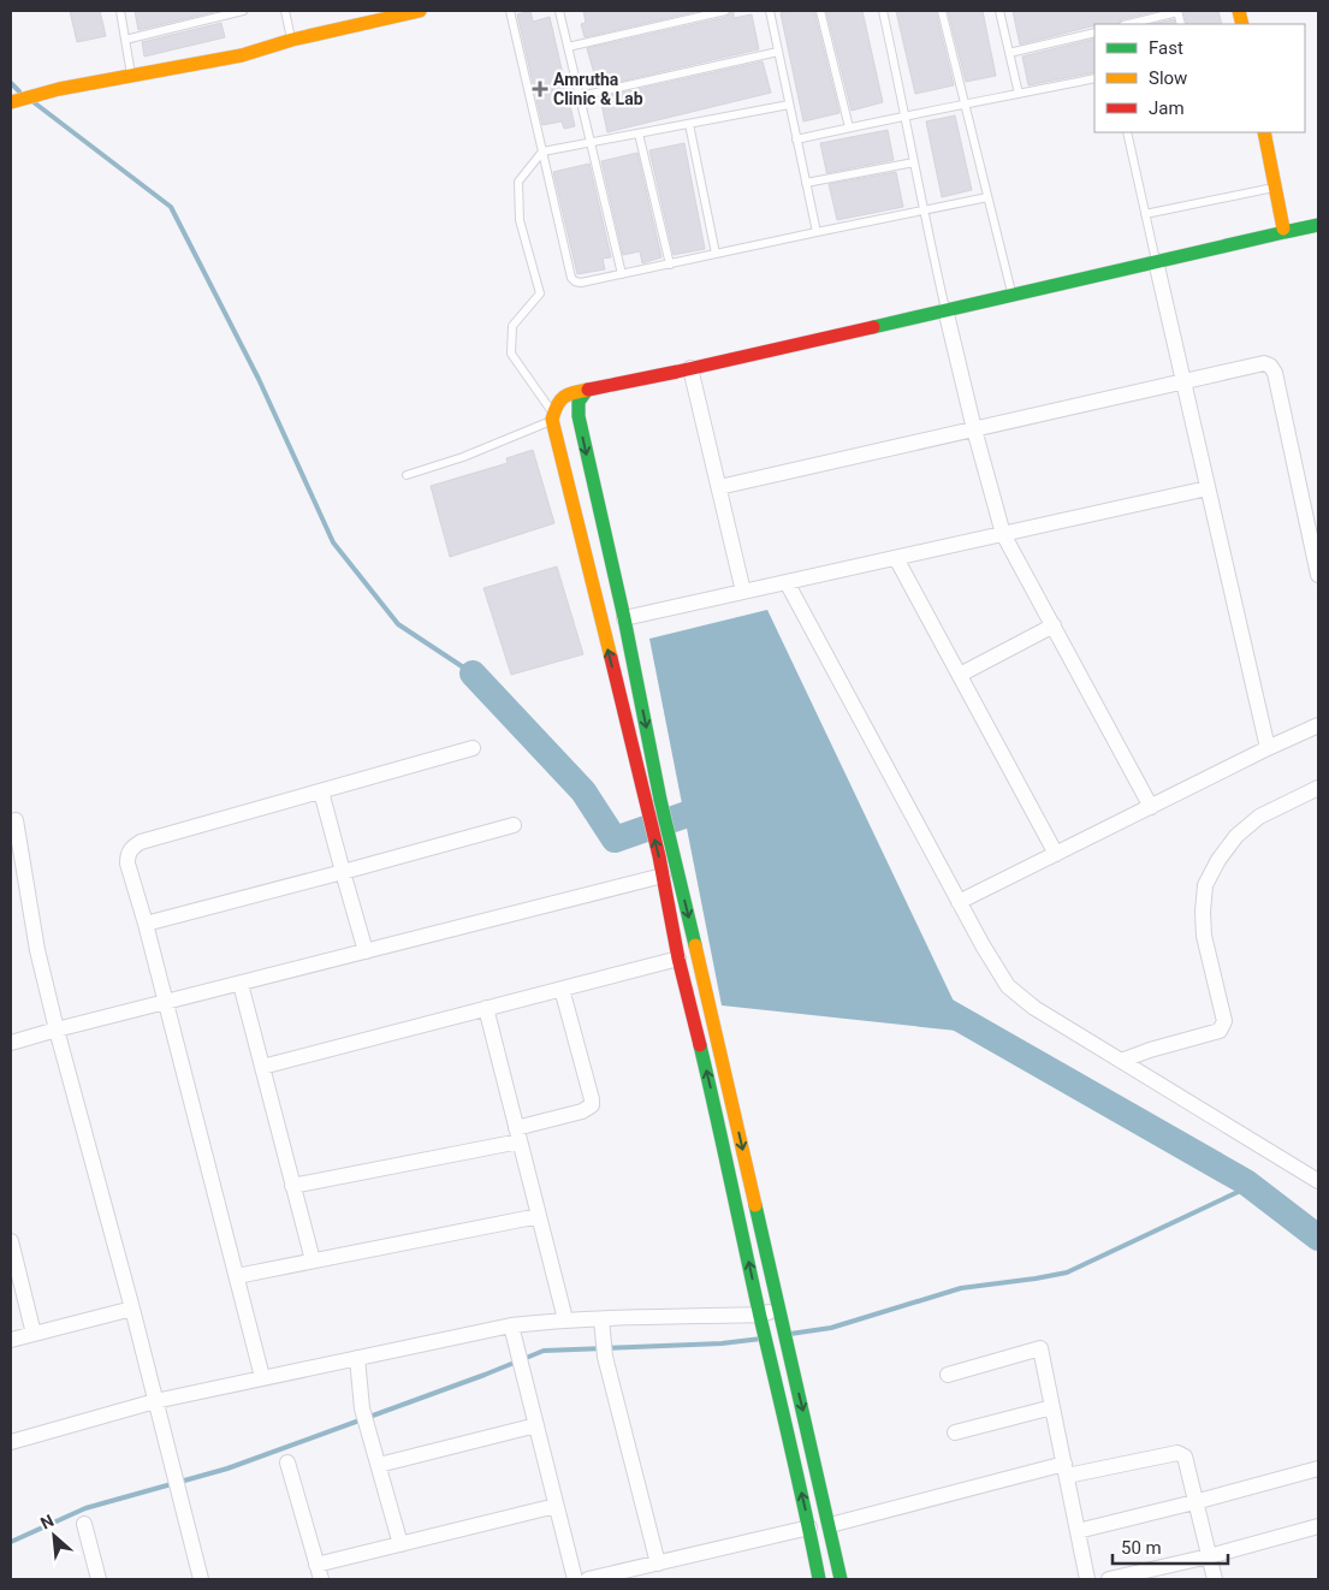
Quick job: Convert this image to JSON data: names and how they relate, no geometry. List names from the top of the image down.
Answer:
{
  "places": {
    "health": ["Amrutha Clinic & Lab"]
  },
  "legend": ["Fast", "Slow", "Jam"],
  "scale_bar": "50 m",
  "north": "top left"
}
